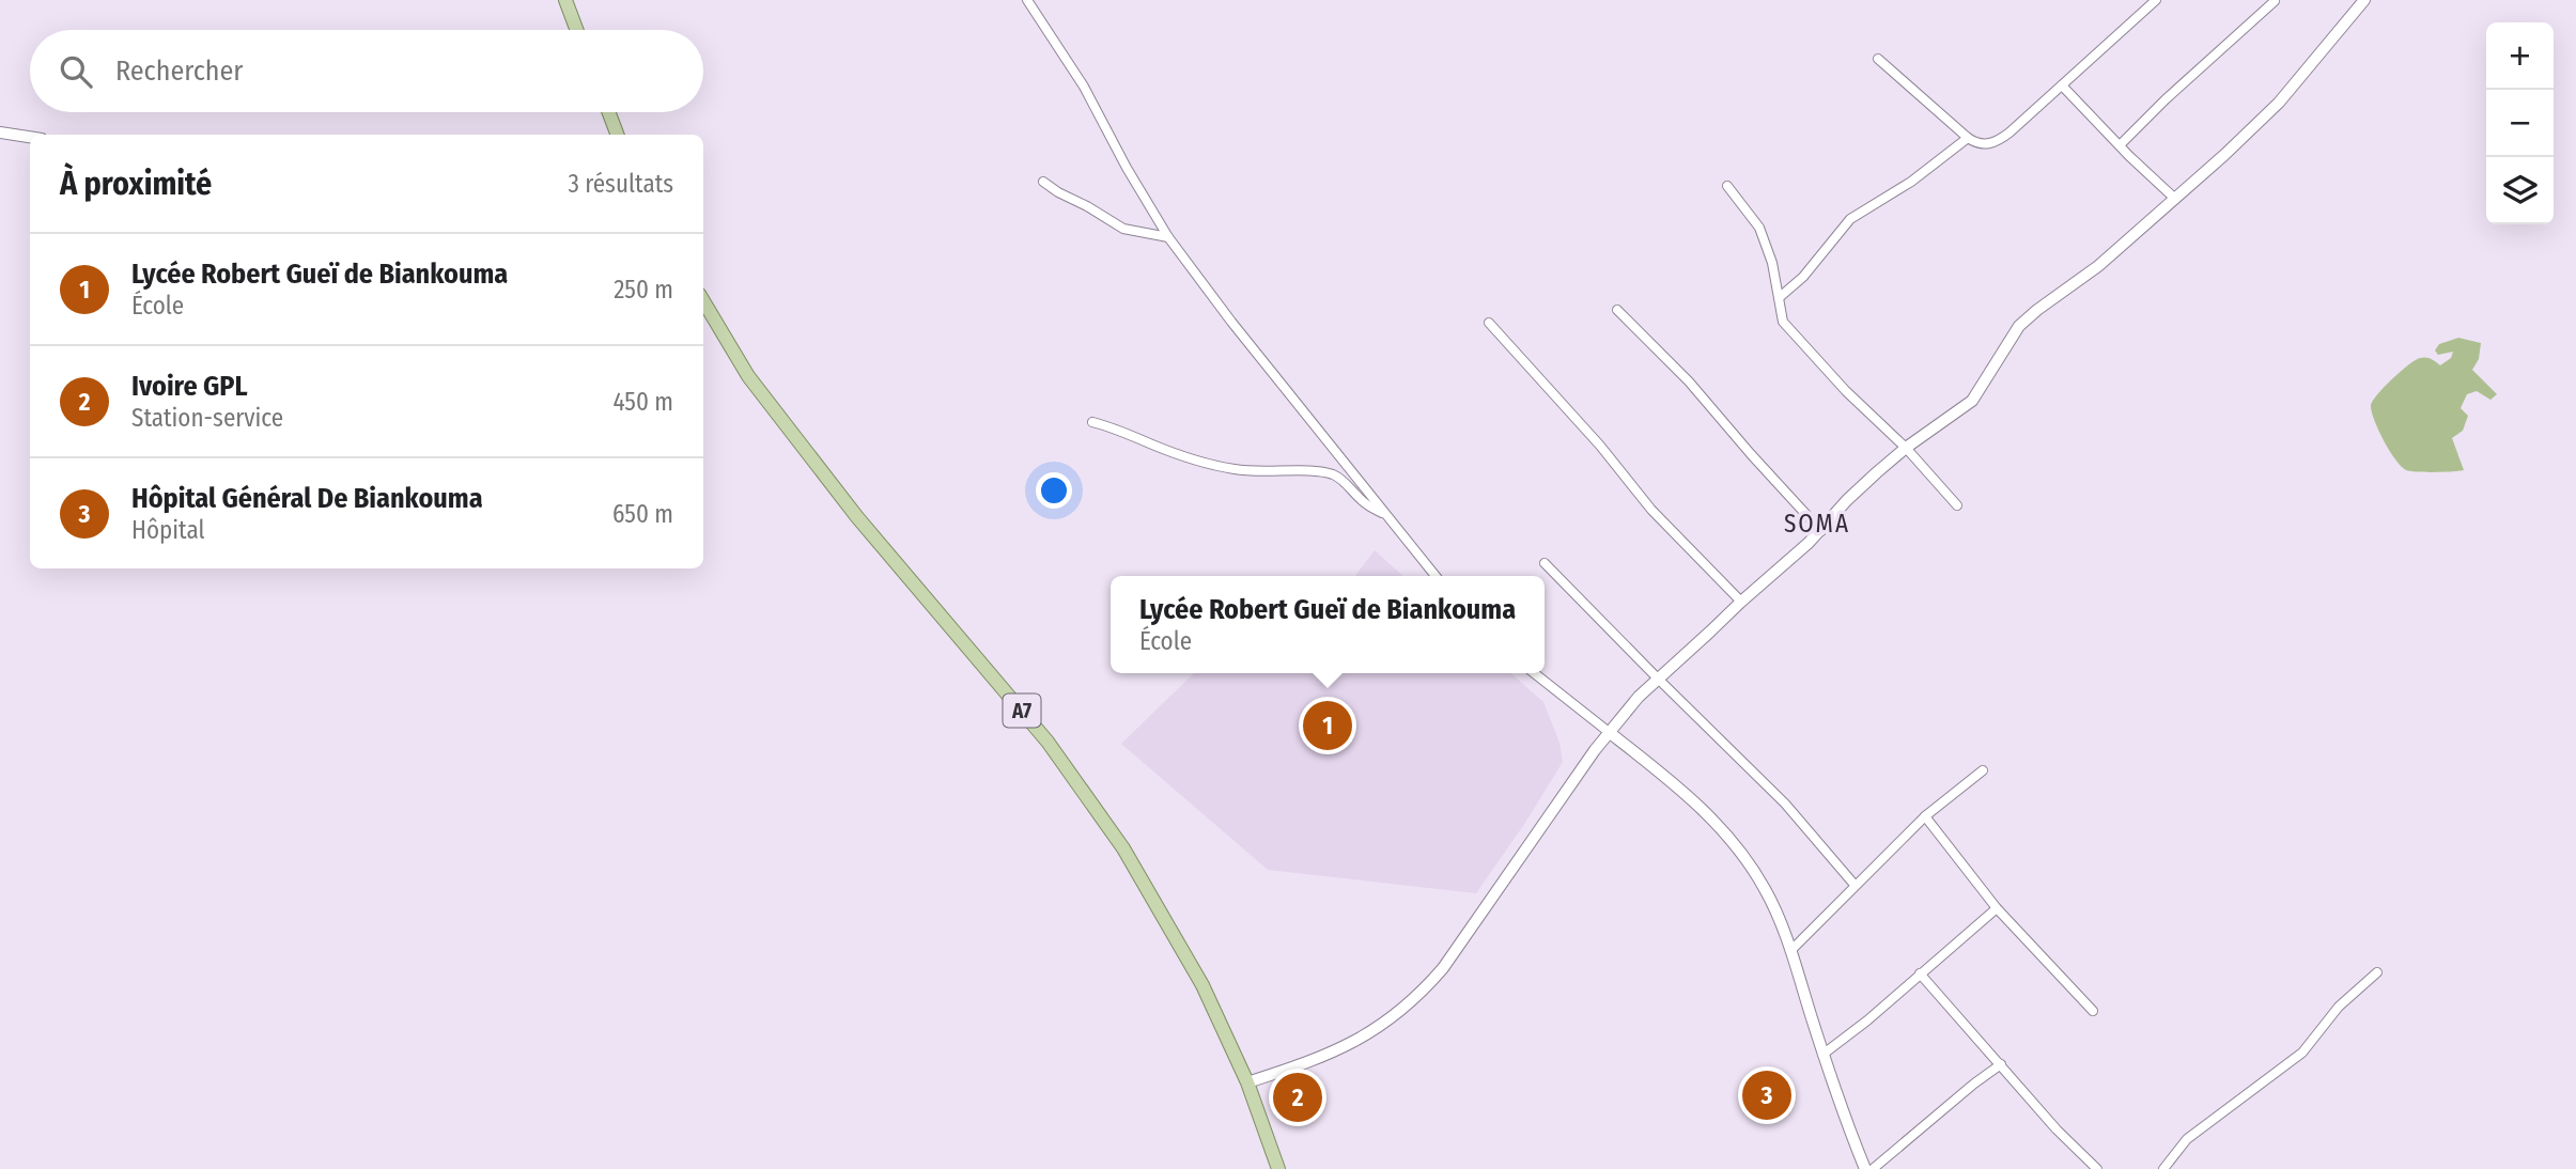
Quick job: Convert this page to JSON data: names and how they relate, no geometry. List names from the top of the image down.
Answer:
{
  "streets": {
    "main road": ["A7"]
  },
  "districts": ["SOMA"],
  "page": {
    "map_buttons": ["+", "−"],
    "search": "Rechercher",
    "heading": ["À proximité", "3 résultats"],
    "list": [
      {
        "mark": "1",
        "name": "Lycée Robert Gueï de Biankouma",
        "note": "École",
        "value": "250 m"
      },
      {
        "mark": "2",
        "name": "Ivoire GPL",
        "note": "Station-service",
        "value": "450 m"
      },
      {
        "mark": "3",
        "name": "Hôpital Général De Biankouma",
        "note": "Hôpital",
        "value": "650 m"
      }
    ],
    "popup": ["Lycée Robert Gueï de Biankouma", "École"],
    "pins": ["1", "3", "2"]
  }
}
